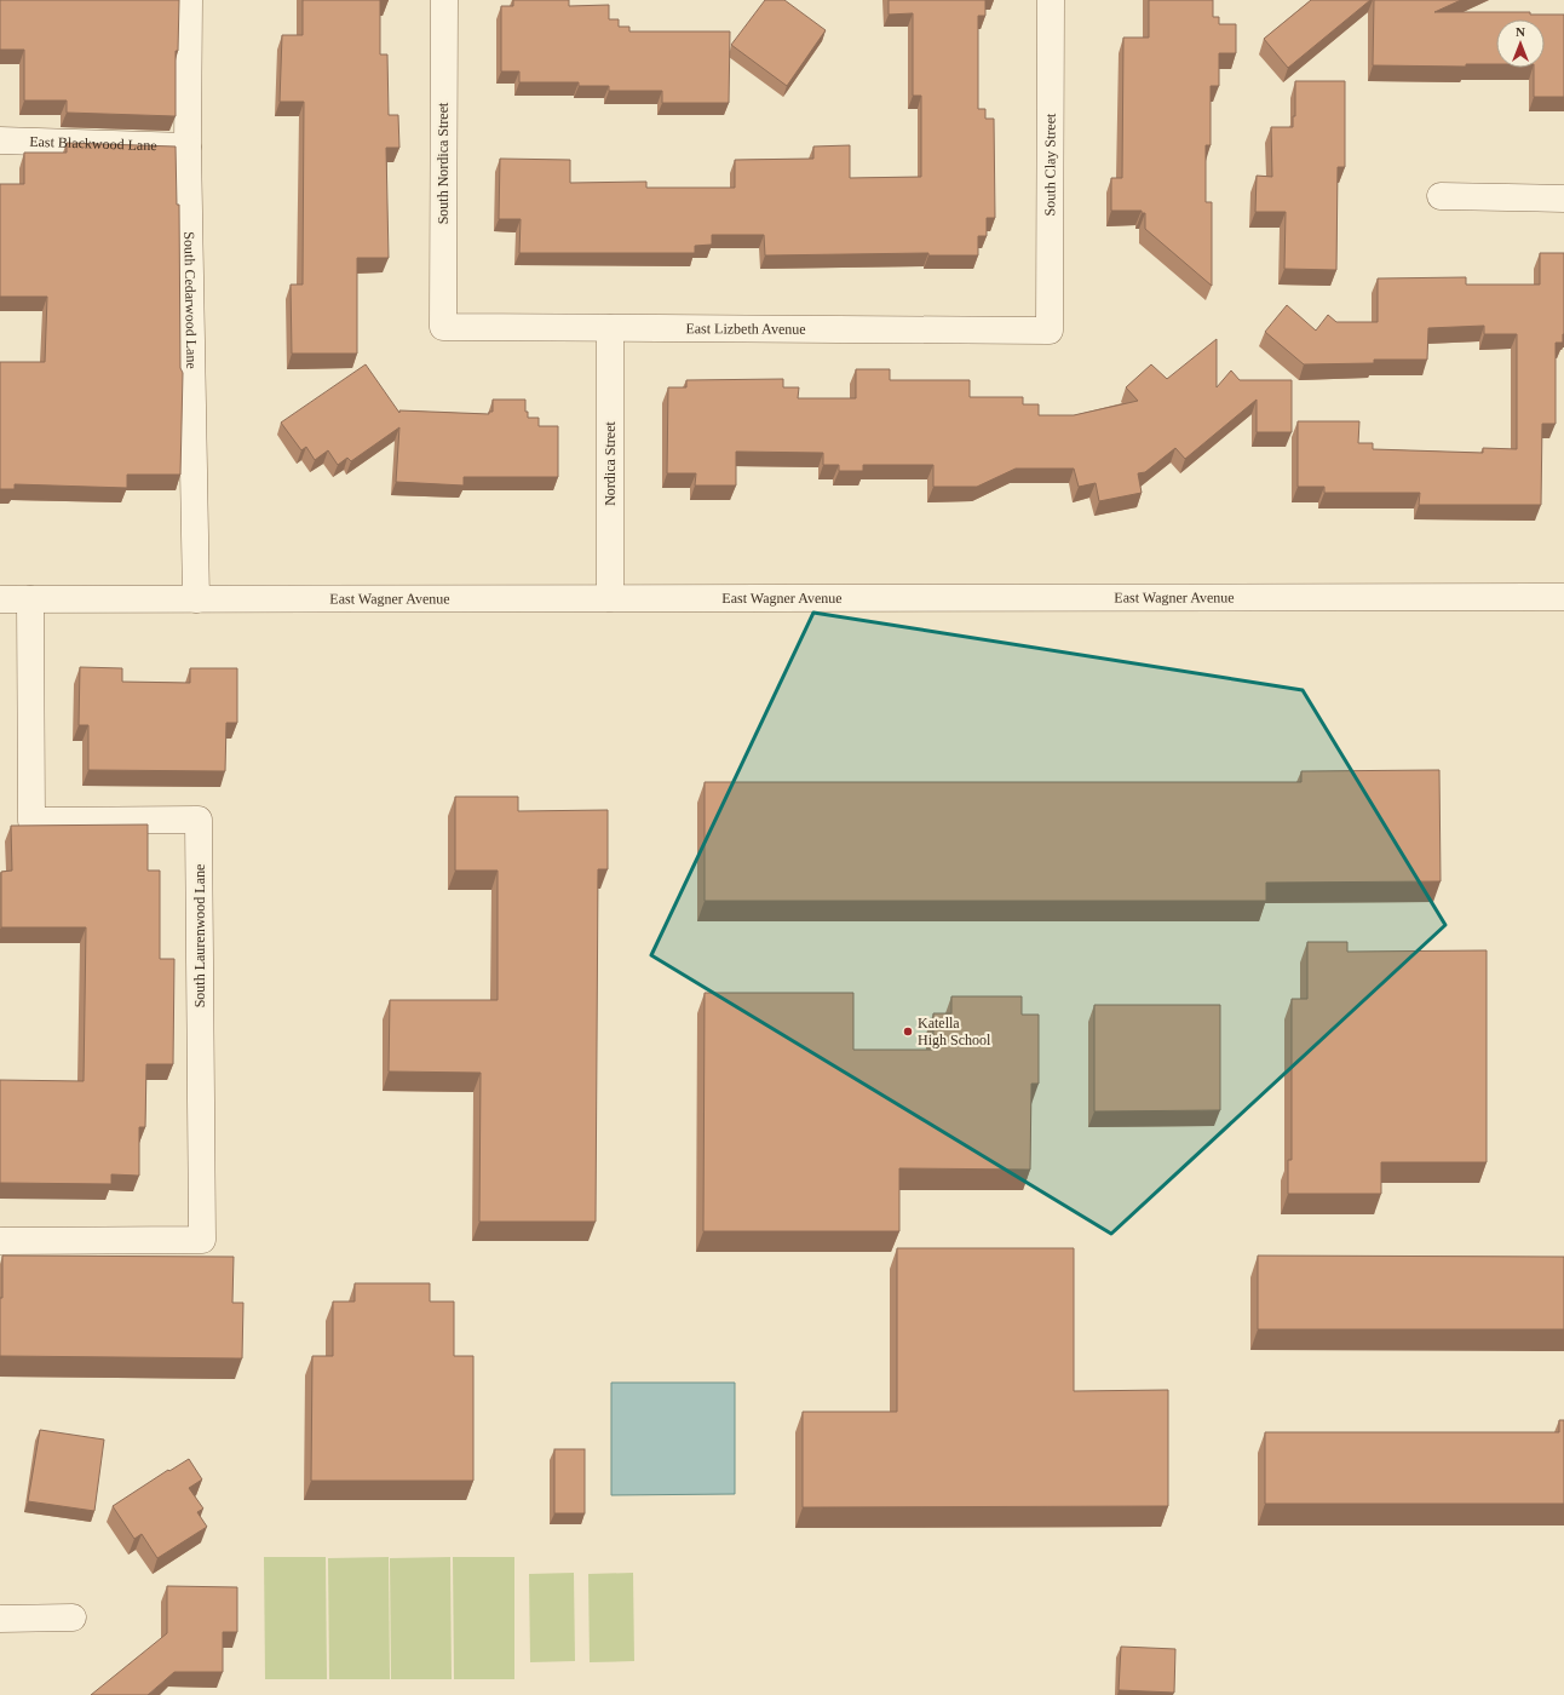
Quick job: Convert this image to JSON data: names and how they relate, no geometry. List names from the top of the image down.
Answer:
{
  "streets": {
    "street": [
      "East Blackwood Lane",
      "South Nordica Street",
      "South Clay Street",
      "South Cedarwood Lane",
      "East Lizbeth Avenue",
      "Nordica Street",
      "East Wagner Avenue",
      "South Laurenwood Lane"
    ]
  },
  "crossings": [
    ["East Blackwood Lane", "South Cedarwood Lane"],
    ["South Nordica Street", "East Lizbeth Avenue"],
    ["South Clay Street", "East Lizbeth Avenue"],
    ["South Cedarwood Lane", "East Wagner Avenue"],
    ["East Lizbeth Avenue", "Nordica Street"],
    ["Nordica Street", "East Wagner Avenue"],
    ["East Wagner Avenue", "South Laurenwood Lane"]
  ],
  "places": ["Katella High School"],
  "north": "top"
}
